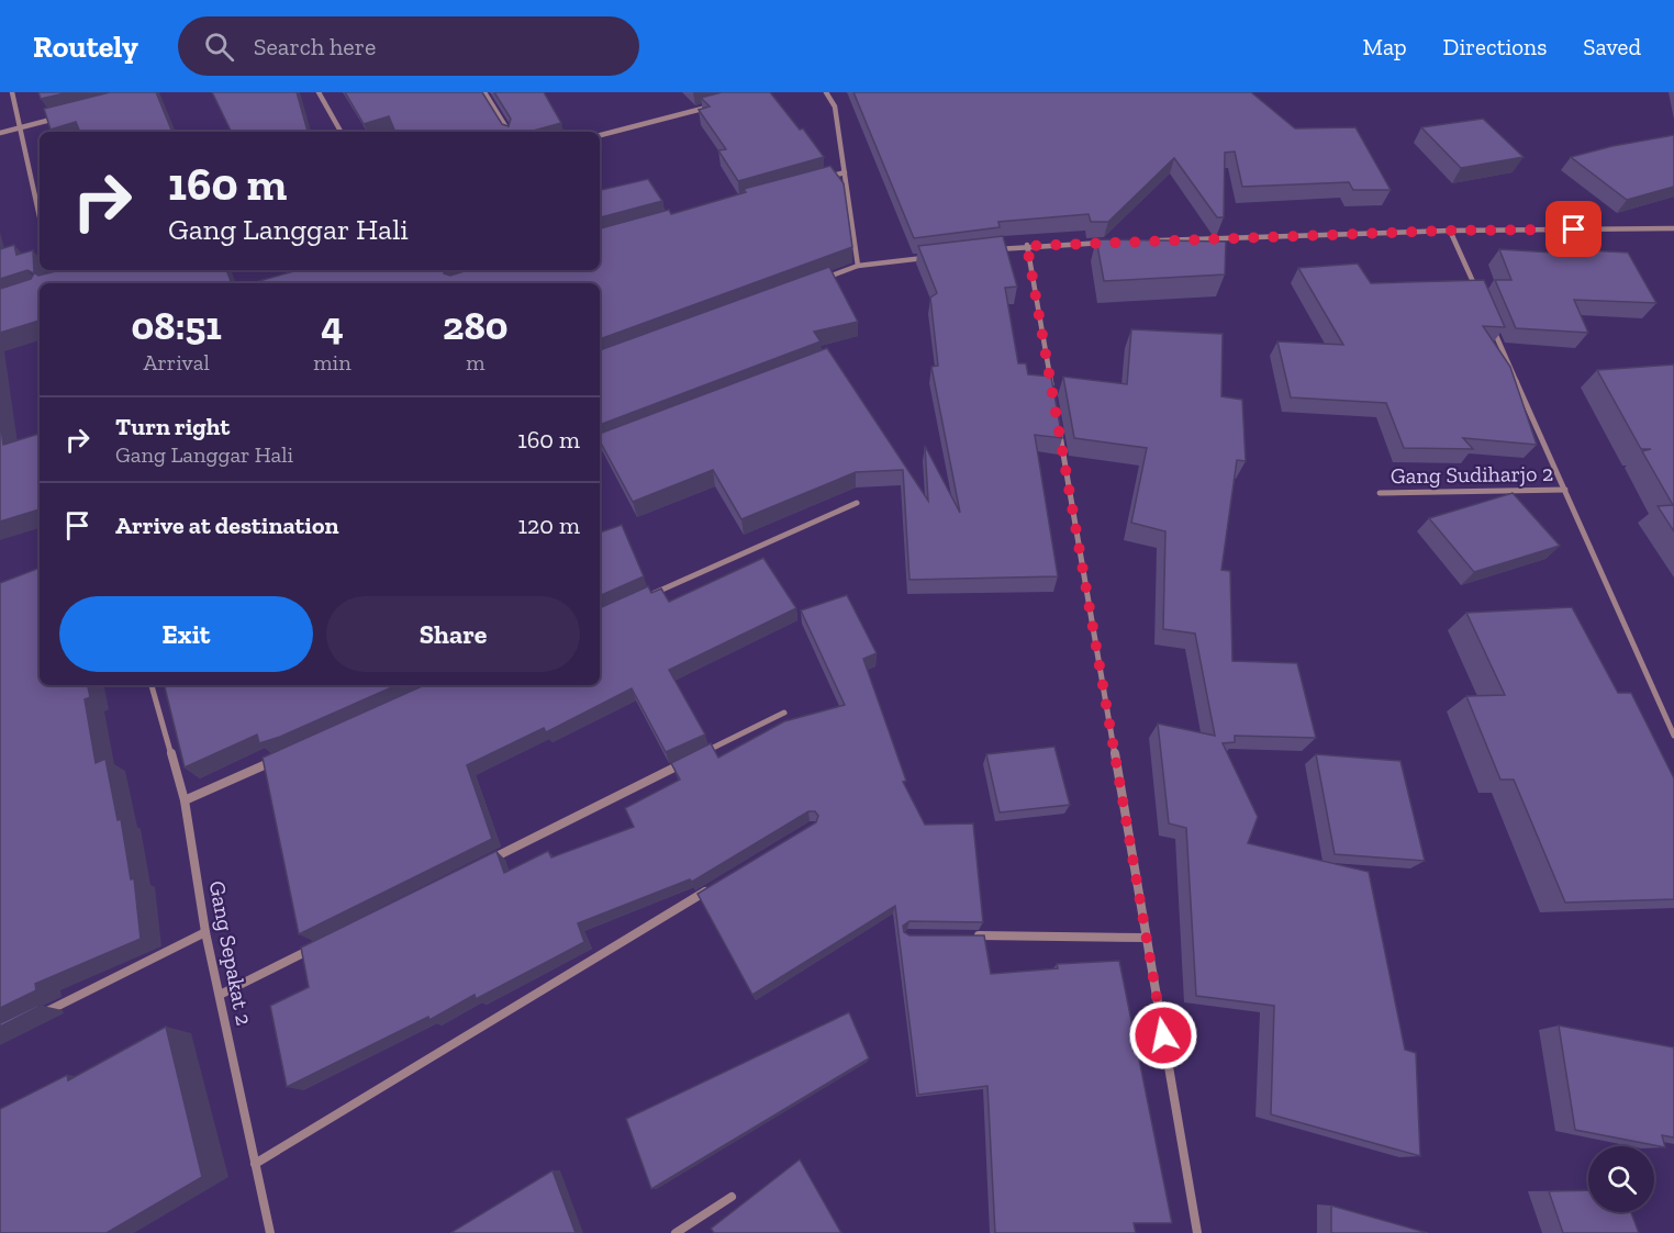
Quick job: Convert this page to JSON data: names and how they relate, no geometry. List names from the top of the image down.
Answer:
{
  "streets": {
    "street": ["Gang Sudiharjo 2", "Gang Sepakat 2"]
  },
  "page": {
    "header": "Routely",
    "search": "Search here",
    "nav": ["Map", "Directions", "Saved"],
    "turn": ["160 m", "Gang Langgar Hali"],
    "eta": [
      "08:51",
      "Arrival",
      "4",
      "min",
      "280",
      "m"
    ],
    "list": [
      {
        "name": "Turn right",
        "note": "Gang Langgar Hali",
        "value": "160 m"
      },
      {
        "name": "Arrive at destination",
        "value": "120 m"
      }
    ],
    "buttons": ["Exit", "Share"]
  }
}
